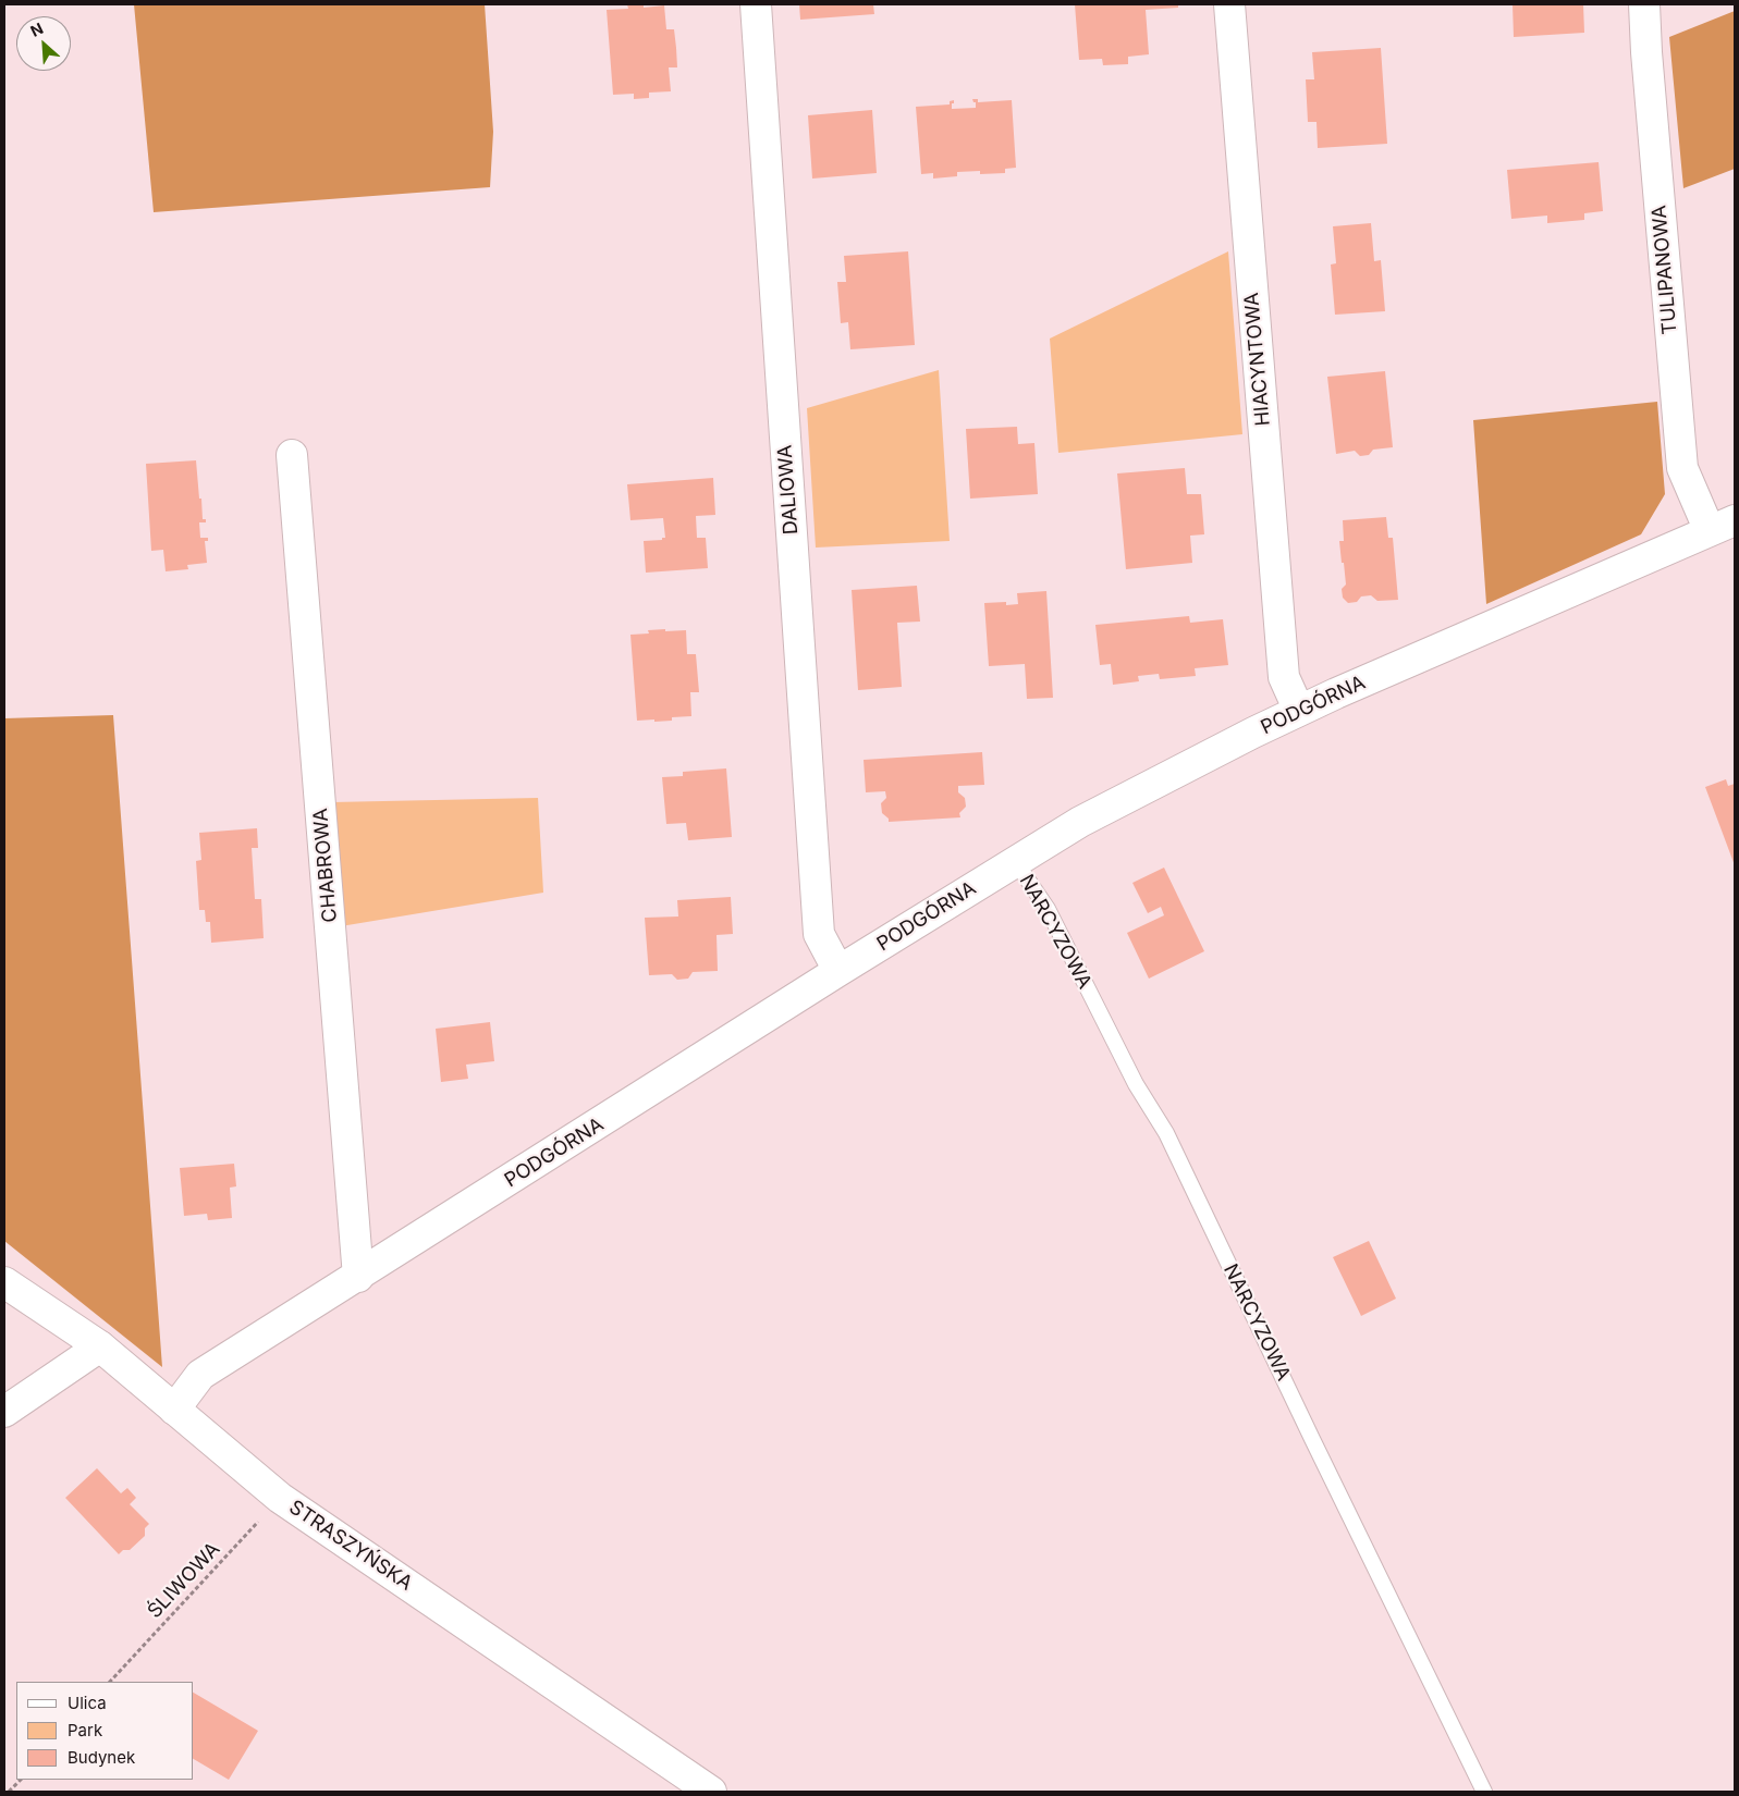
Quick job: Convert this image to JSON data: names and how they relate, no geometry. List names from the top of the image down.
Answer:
{
  "streets": {
    "street": [
      "TULIPANOWA",
      "HIACYNTOWA",
      "DALIOWA",
      "PODGÓRNA",
      "CHABROWA",
      "STRASZYŃSKA"
    ],
    "lane": ["NARCYZOWA"],
    "path": ["ŚLIWOWA"]
  },
  "crossings": [
    ["TULIPANOWA", "PODGÓRNA"],
    ["HIACYNTOWA", "PODGÓRNA"],
    ["DALIOWA", "PODGÓRNA"],
    ["PODGÓRNA", "CHABROWA"],
    ["PODGÓRNA", "NARCYZOWA"],
    ["PODGÓRNA", "STRASZYŃSKA"],
    ["STRASZYŃSKA", "ŚLIWOWA"]
  ],
  "legend": ["Ulica", "Park", "Budynek"],
  "north": "top left"
}
